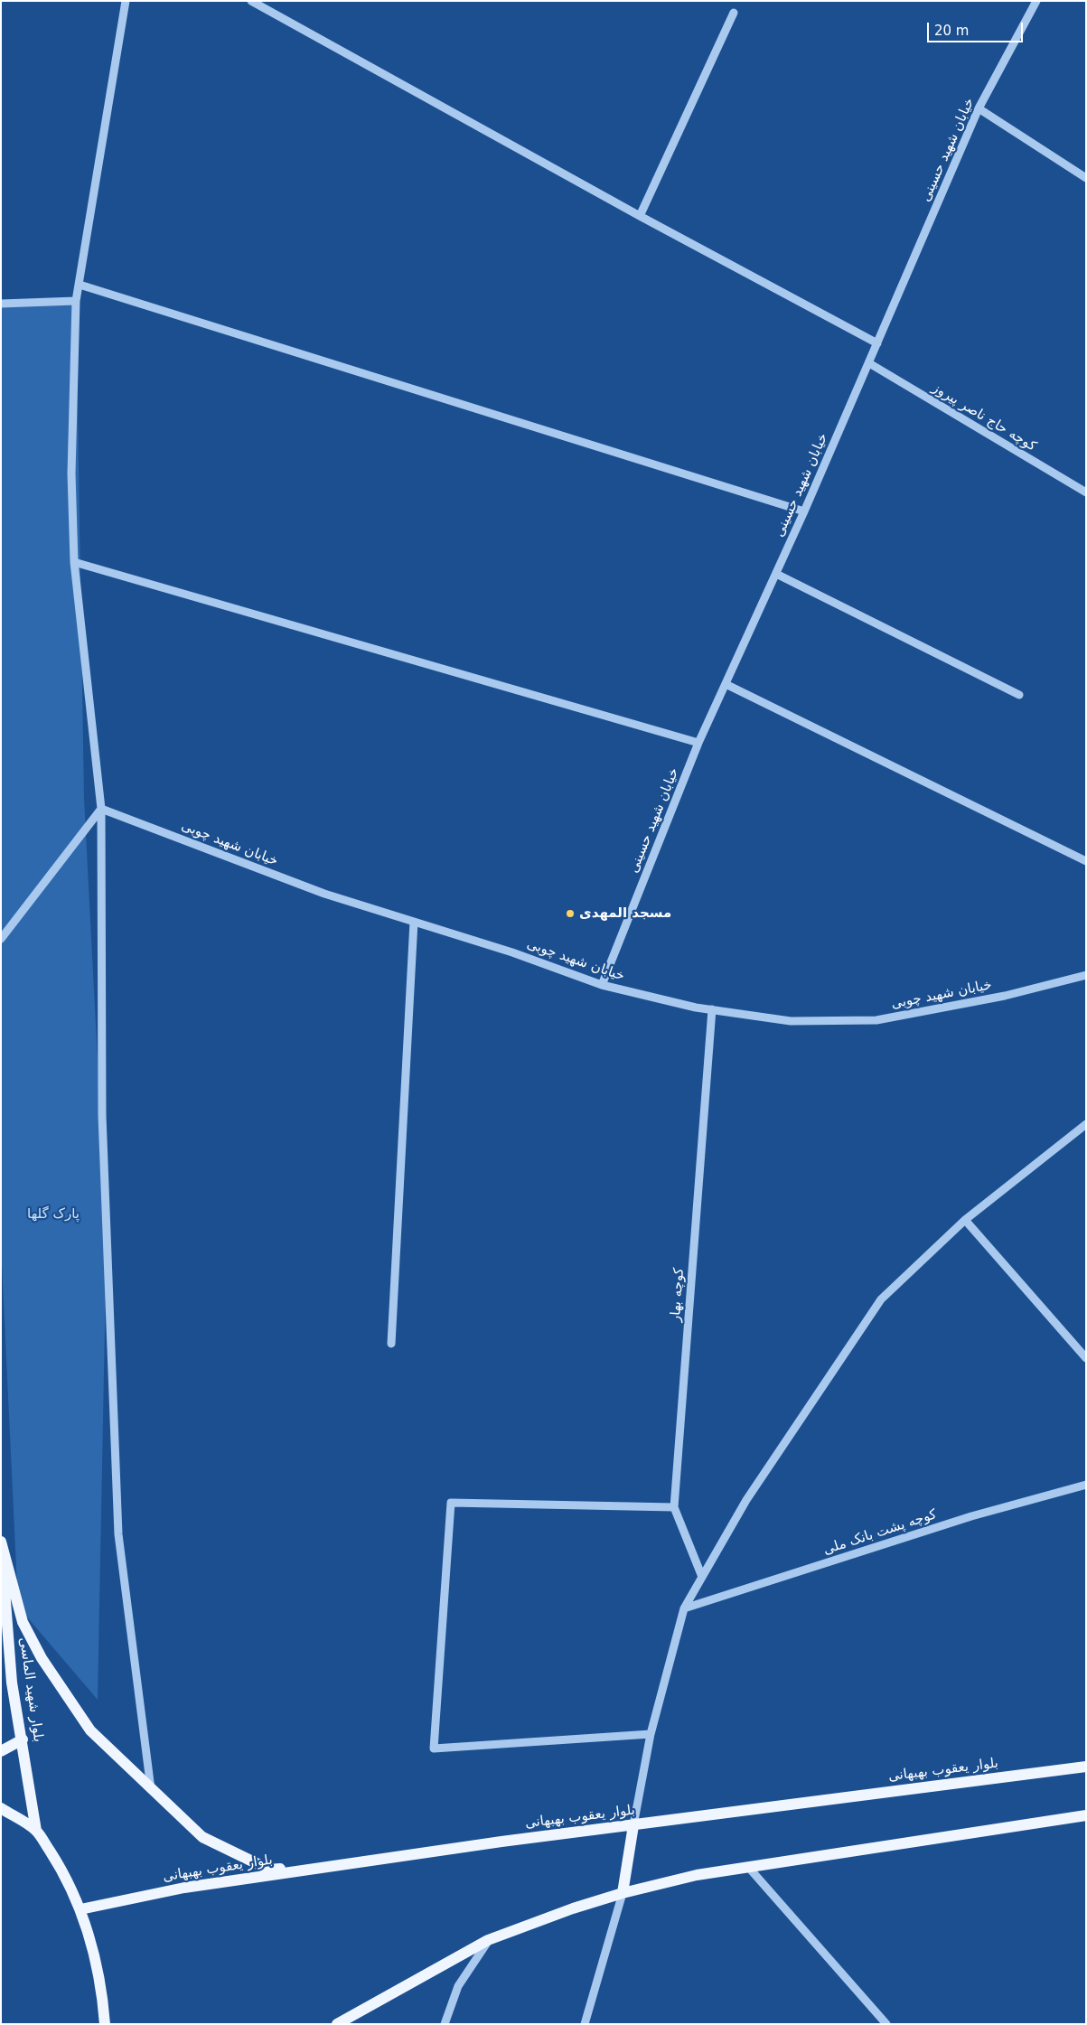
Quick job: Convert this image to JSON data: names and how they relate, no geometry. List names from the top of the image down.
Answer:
{
  "streets": {
    "main road": ["بلوار شهید الماسی", "بلوار یعقوب بهبهانی"],
    "street": [
      "خیابان شهید حسینی",
      "کوچه حاج ناصر پیروز",
      "خیابان شهید چوبی",
      "کوچه بهار",
      "کوچه پشت بانک ملی"
    ]
  },
  "crossings": [
    ["خیابان شهید حسینی", "کوچه حاج ناصر پیروز"],
    ["خیابان شهید حسینی", "خیابان شهید چوبی"],
    ["خیابان شهید چوبی", "کوچه بهار"]
  ],
  "parks": ["پارک گلها"],
  "places": ["مسجد المهدی"],
  "scale_bar": "20 m"
}
